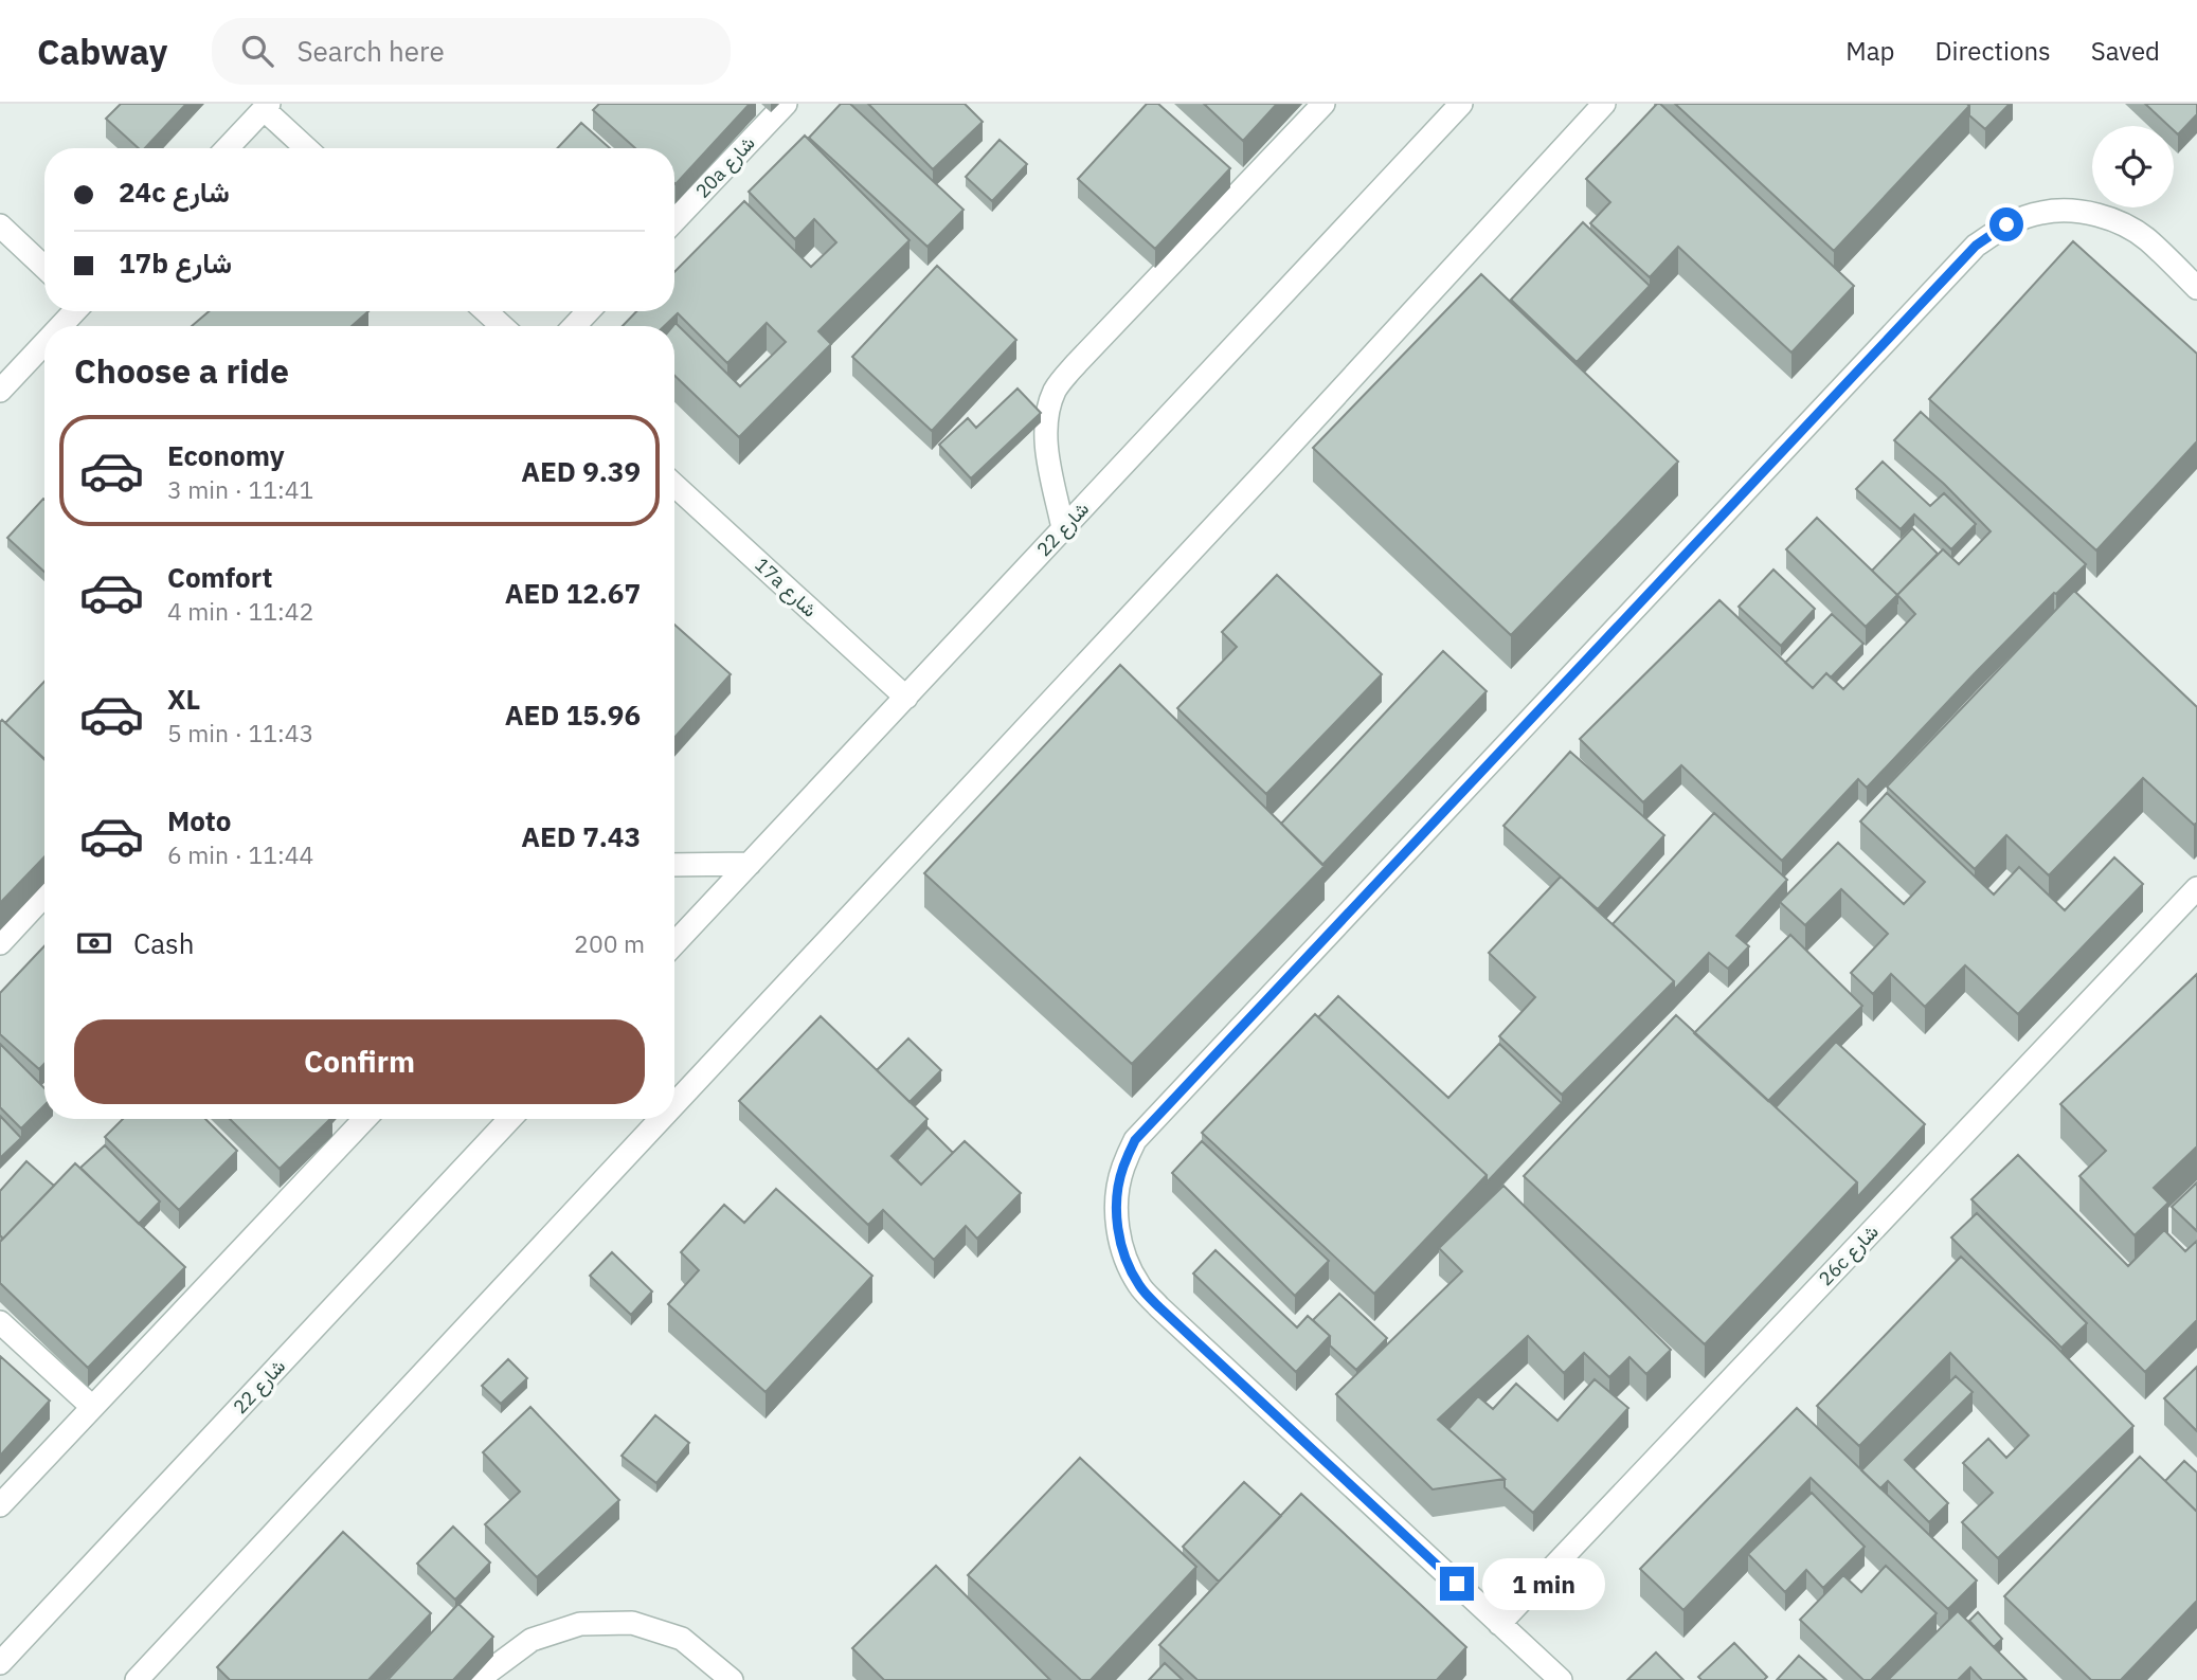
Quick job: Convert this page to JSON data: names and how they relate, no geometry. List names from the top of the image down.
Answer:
{
  "streets": {
    "street": [
      "20a شارع",
      "شارع 22",
      "17a شارع",
      "26c شارع"
    ]
  },
  "crossings": [
    ["شارع 22", "17a شارع"]
  ],
  "page": {
    "header": "Cabway",
    "search": "Search here",
    "nav": ["Map", "Directions", "Saved"],
    "banner": ["24c شارع", "17b شارع"],
    "heading": "Choose a ride",
    "list": [
      {
        "name": "Economy",
        "note": "3 min · 11:41",
        "value": "AED 9.39"
      },
      {
        "name": "Comfort",
        "note": "4 min · 11:42",
        "value": "AED 12.67"
      },
      {
        "name": "XL",
        "note": "5 min · 11:43",
        "value": "AED 15.96"
      },
      {
        "name": "Moto",
        "note": "6 min · 11:44",
        "value": "AED 7.43"
      }
    ],
    "pay": ["Cash", "200 m"],
    "buttons": "Confirm",
    "bubble": "1 min"
  }
}
